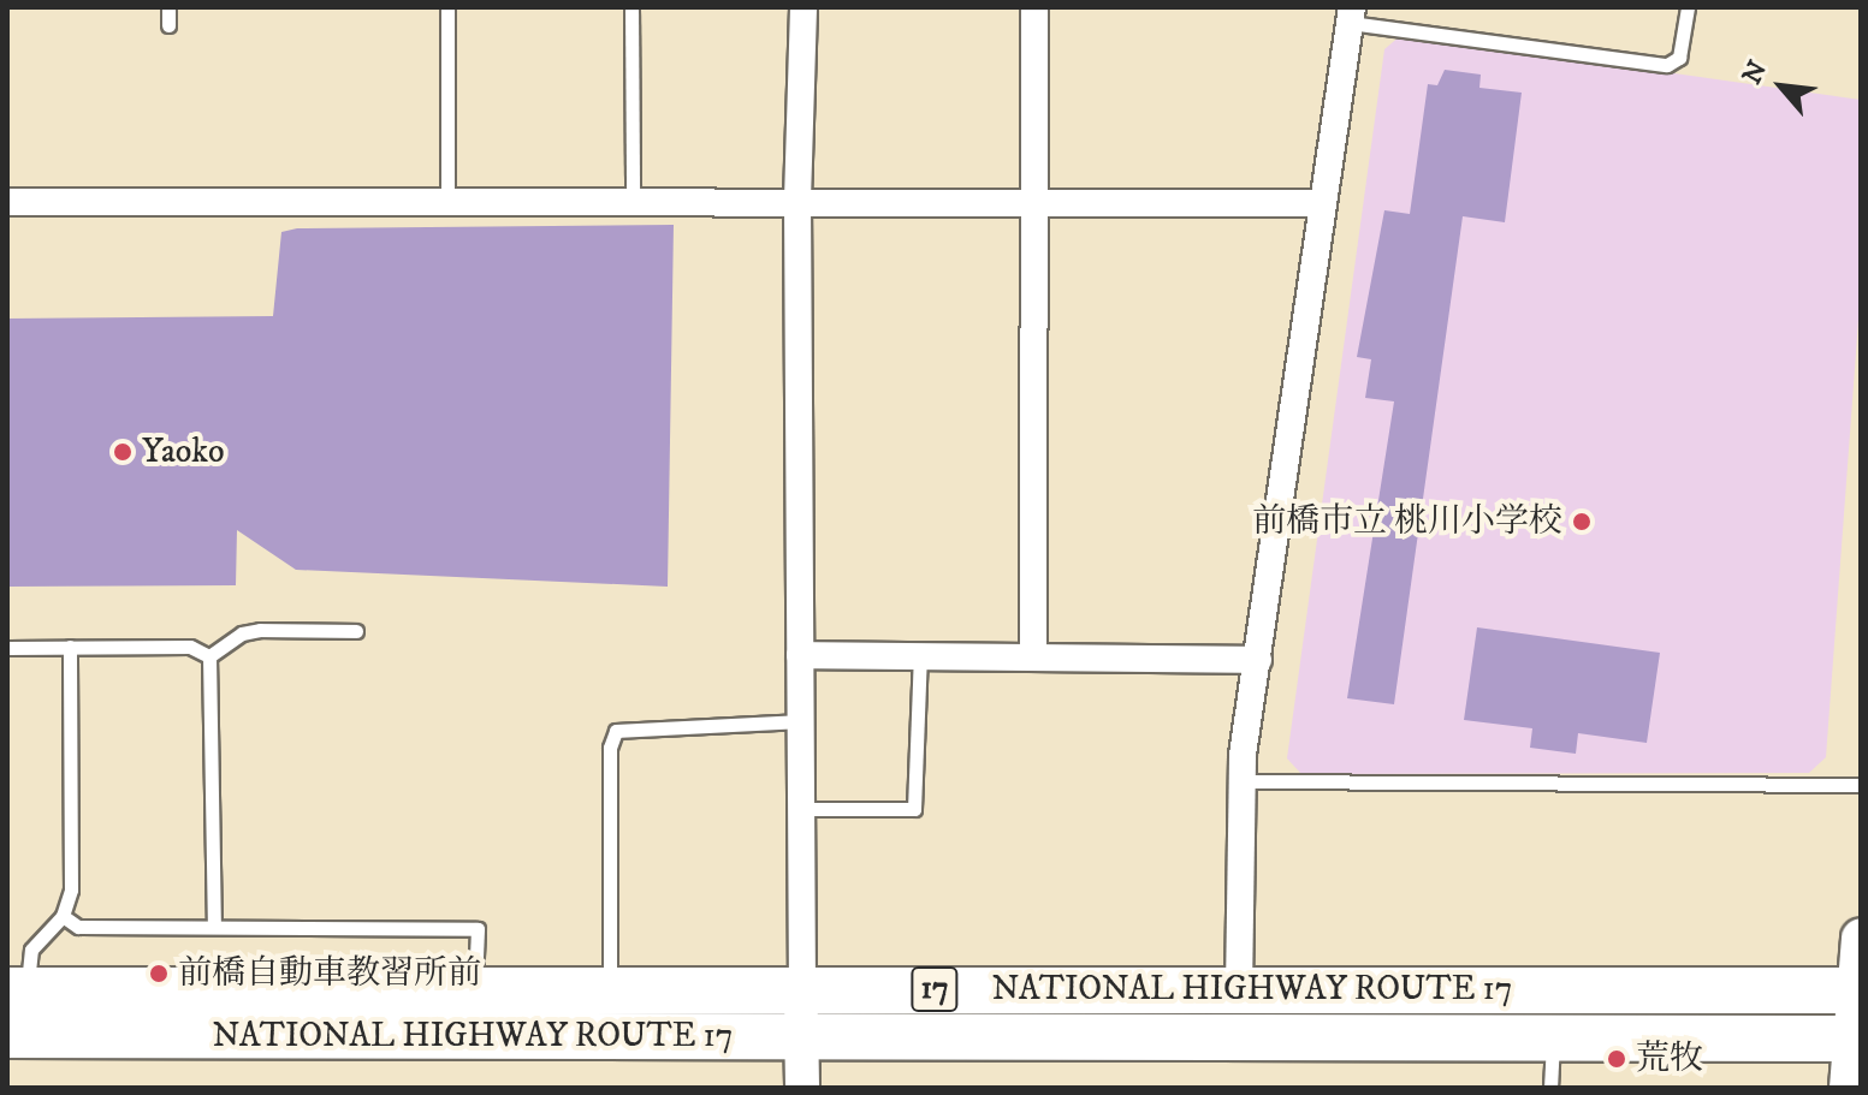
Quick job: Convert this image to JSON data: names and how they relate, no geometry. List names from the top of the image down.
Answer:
{
  "streets": {
    "highway": ["17", "NATIONAL HIGHWAY ROUTE 17"]
  },
  "places": [
    "Yaoko",
    "前橋市立 桃川小学校",
    "前橋自動車教習所前",
    "荒牧"
  ],
  "north": "top left"
}
